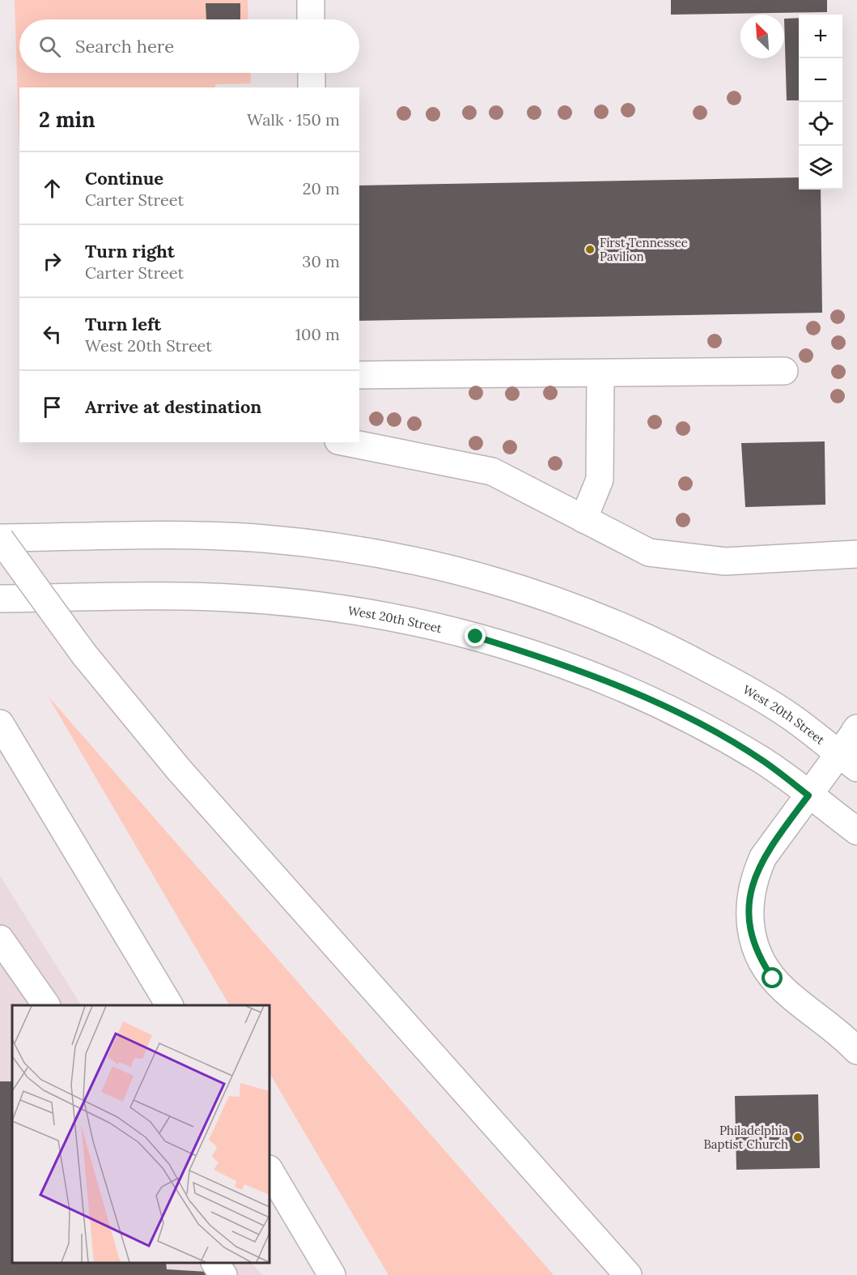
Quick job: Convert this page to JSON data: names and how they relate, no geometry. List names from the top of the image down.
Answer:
{
  "streets": {
    "main road": ["West 20th Street"]
  },
  "places": ["First Tennessee Pavilion", "Philadelphia Baptist Church"],
  "north": "top left",
  "page": {
    "map_buttons": ["+", "−"],
    "search": "Search here",
    "heading": ["2 min", "Walk · 150 m"],
    "list": [
      ["Continue", "Carter Street", "20 m"],
      ["Turn right", "Carter Street", "30 m"],
      ["Turn left", "West 20th Street", "100 m"],
      "Arrive at destination"
    ]
  }
}
